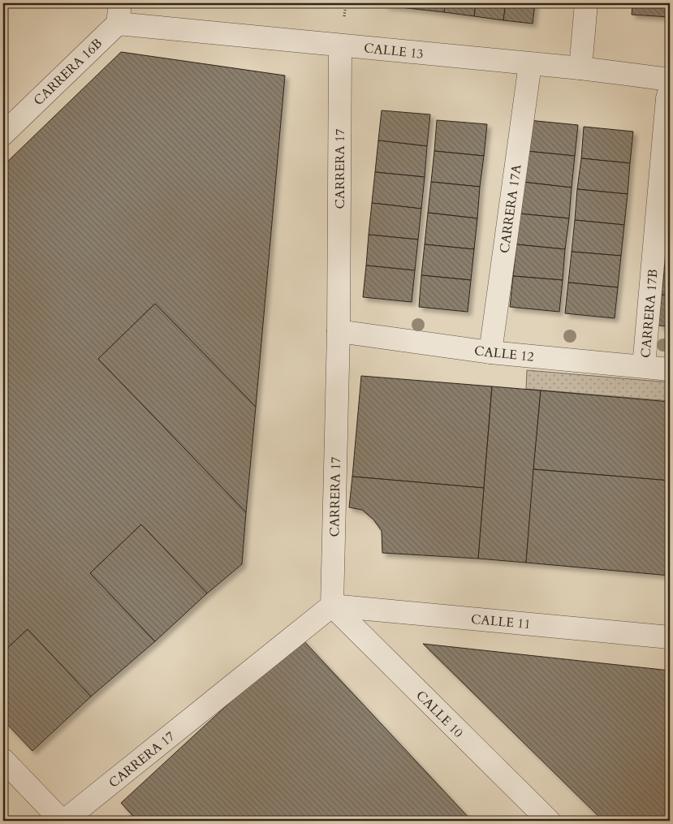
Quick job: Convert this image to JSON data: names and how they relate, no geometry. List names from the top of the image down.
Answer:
{
  "streets": {
    "street": [
      "CALLE 13",
      "CARRERA 16B",
      "CARRERA 17",
      "CARRERA 17A",
      "CARRERA 17B",
      "CALLE 12",
      "CALLE 11",
      "CALLE 10"
    ]
  },
  "crossings": [
    ["CALLE 13", "CARRERA 16B"],
    ["CALLE 13", "CARRERA 17"],
    ["CALLE 13", "CARRERA 17A"],
    ["CARRERA 17", "CALLE 12"],
    ["CARRERA 17", "CALLE 11"],
    ["CARRERA 17", "CALLE 10"],
    ["CARRERA 17A", "CALLE 12"],
    ["CARRERA 17B", "CALLE 12"],
    ["CALLE 11", "CALLE 10"]
  ]
}
